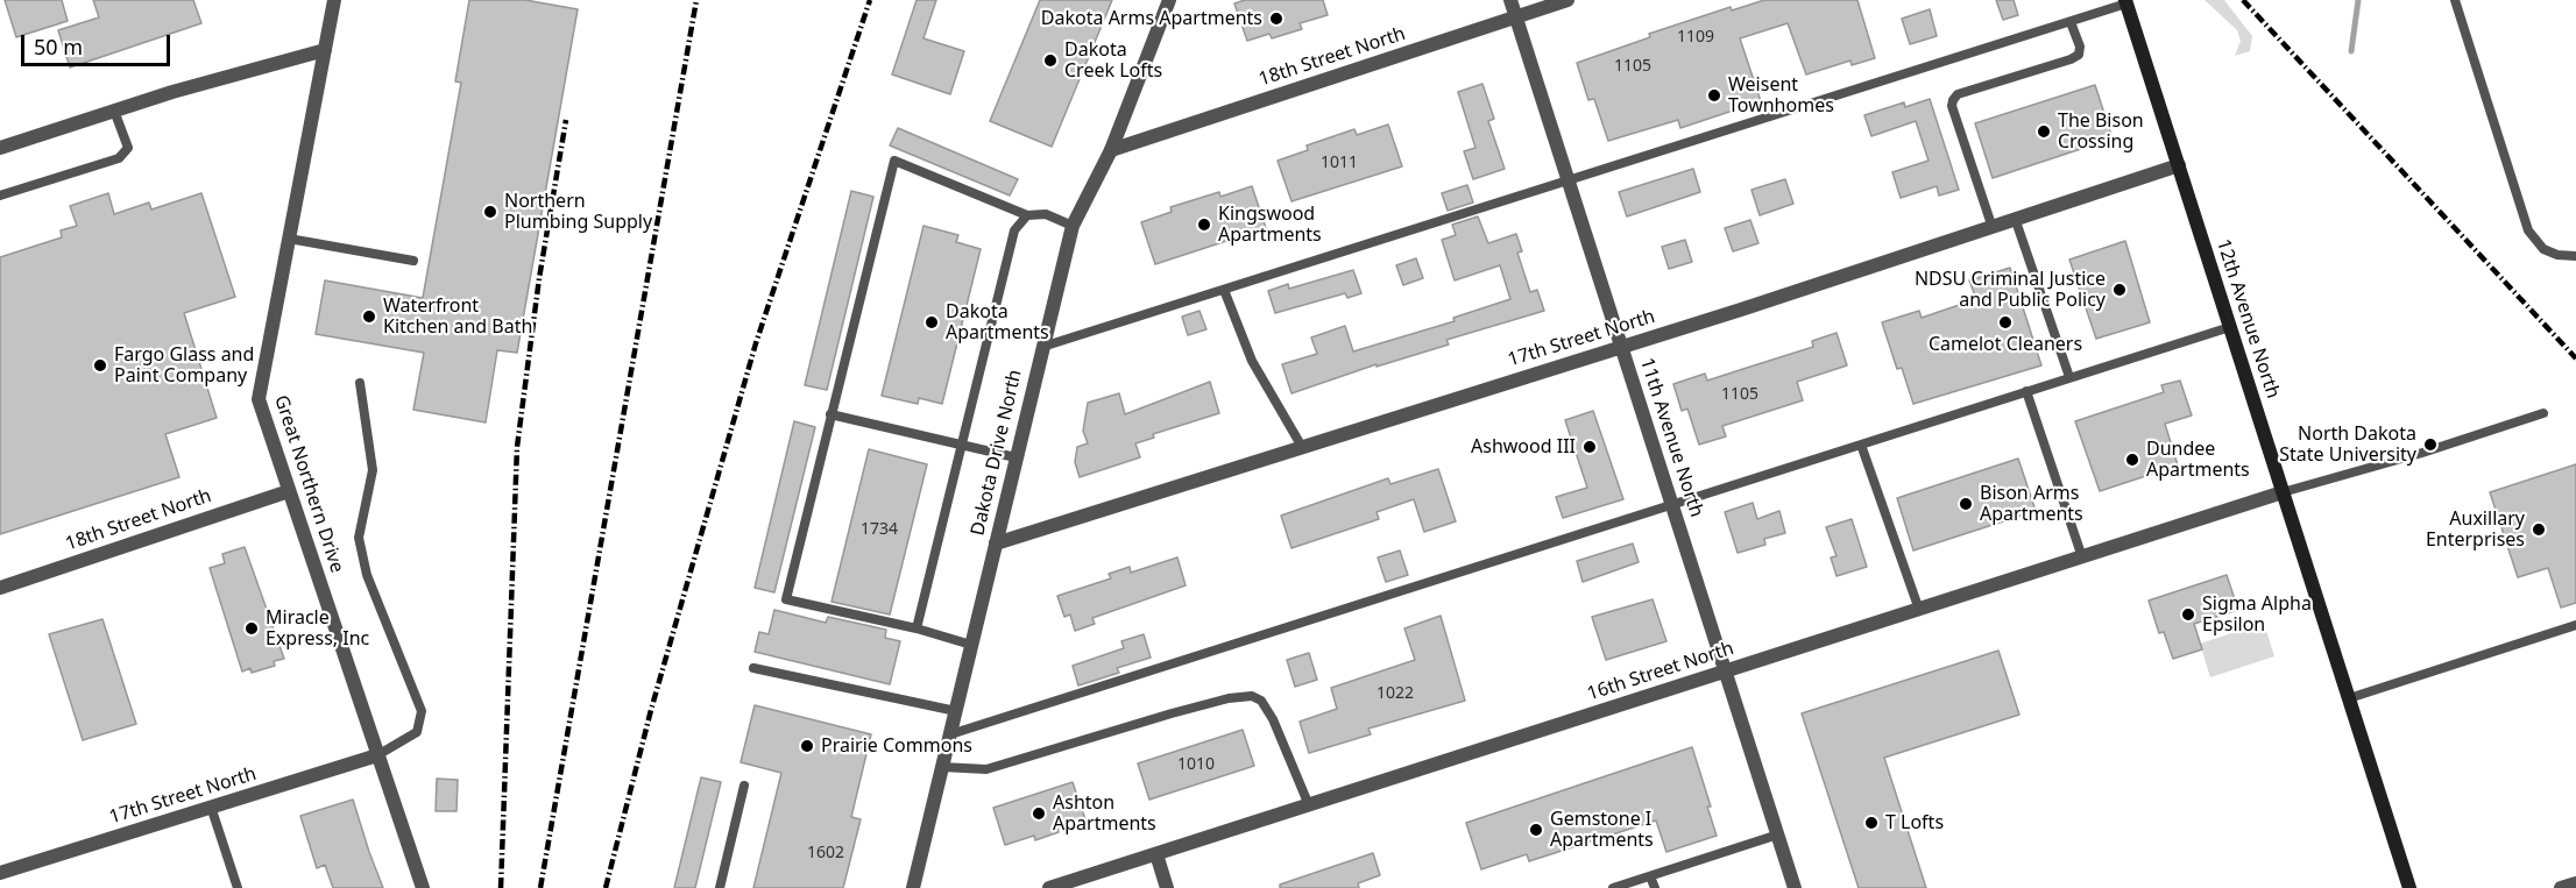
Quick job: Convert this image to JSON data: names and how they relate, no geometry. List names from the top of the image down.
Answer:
{
  "streets": {
    "main road": ["12th Avenue North"],
    "street": [
      "18th Street North",
      "17th Street North",
      "11th Avenue North",
      "Dakota Drive North",
      "Great Northern Drive",
      "16th Street North"
    ]
  },
  "crossings": [
    ["18th Street North", "11th Avenue North"],
    ["18th Street North", "Dakota Drive North"],
    ["18th Street North", "Great Northern Drive"],
    ["12th Avenue North", "17th Street North"],
    ["12th Avenue North", "16th Street North"],
    ["17th Street North", "11th Avenue North"],
    ["17th Street North", "Dakota Drive North"],
    ["17th Street North", "Great Northern Drive"],
    ["11th Avenue North", "16th Street North"]
  ],
  "places": [
    "Dakota Arms Apartments",
    "Dakota Creek Lofts",
    "Weisent Townhomes",
    "The Bison Crossing",
    "Northern Plumbing Supply",
    "Kingswood Apartments",
    "NDSU Criminal Justice and Public Policy",
    "Waterfront Kitchen and Bath",
    "Dakota Apartments",
    "Camelot Cleaners",
    "Fargo Glass and Paint Company",
    "North Dakota State University",
    "Ashwood III",
    "Dundee Apartments",
    "Bison Arms Apartments",
    "Auxillary Enterprises",
    "Sigma Alpha Epsilon",
    "Miracle Express, Inc",
    "Prairie Commons",
    "Ashton Apartments",
    "T Lofts",
    "Gemstone I Apartments"
  ],
  "house_numbers": [
    "1109",
    "1105",
    "1011",
    "1105",
    "1734",
    "1022",
    "1010",
    "1602"
  ],
  "scale_bar": "50 m"
}
